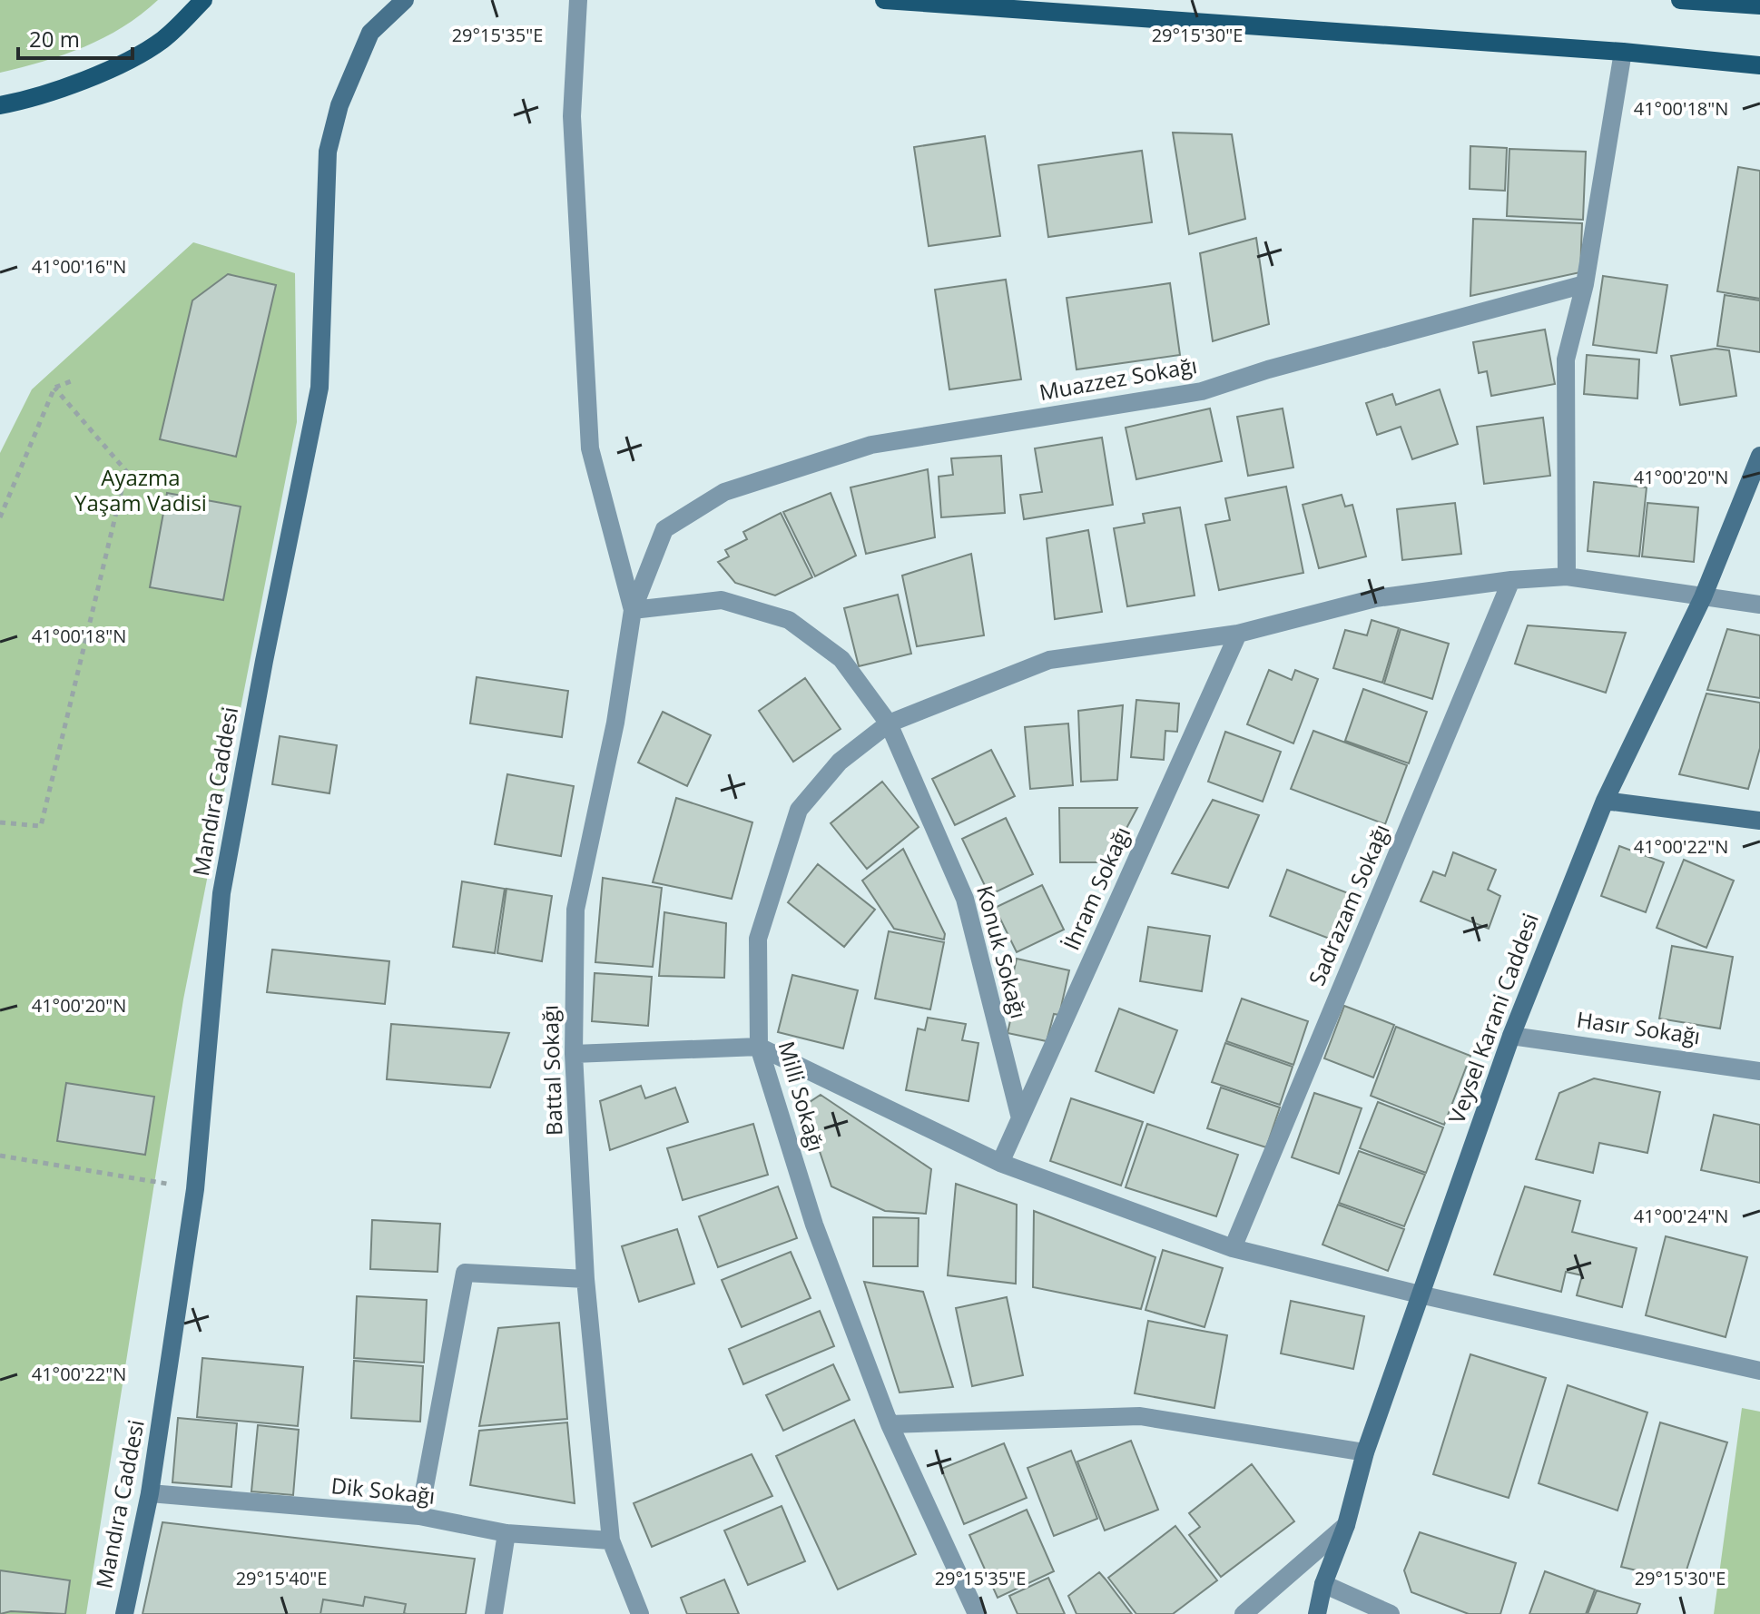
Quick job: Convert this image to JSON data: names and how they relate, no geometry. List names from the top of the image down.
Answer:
{
  "streets": {
    "street": [
      "Muazzez Sokağı",
      "Mandıra Caddesi",
      "İhram Sokağı",
      "Sadrazam Sokağı",
      "Konuk Sokağı",
      "Veysel Karani Caddesi",
      "Hasır Sokağı",
      "Battal Sokağı",
      "Milli Sokağı",
      "Dik Sokağı"
    ]
  },
  "crossings": [
    ["Muazzez Sokağı", "Battal Sokağı"],
    ["Mandıra Caddesi", "Dik Sokağı"],
    ["İhram Sokağı", "Konuk Sokağı"],
    ["İhram Sokağı", "Milli Sokağı"],
    ["Sadrazam Sokağı", "Milli Sokağı"],
    ["Konuk Sokağı", "Battal Sokağı"],
    ["Konuk Sokağı", "Milli Sokağı"],
    ["Veysel Karani Caddesi", "Hasır Sokağı"],
    ["Veysel Karani Caddesi", "Milli Sokağı"],
    ["Battal Sokağı", "Dik Sokağı"]
  ],
  "parks": ["Ayazma Yaşam Vadisi"],
  "scale_bar": "20 m",
  "coordinates": [
    "29°15'35\"E",
    "29°15'30\"E",
    "41°00'18\"N",
    "41°00'16\"N",
    "41°00'20\"N",
    "41°00'22\"N",
    "41°00'24\"N",
    "29°15'40\"E"
  ]
}
